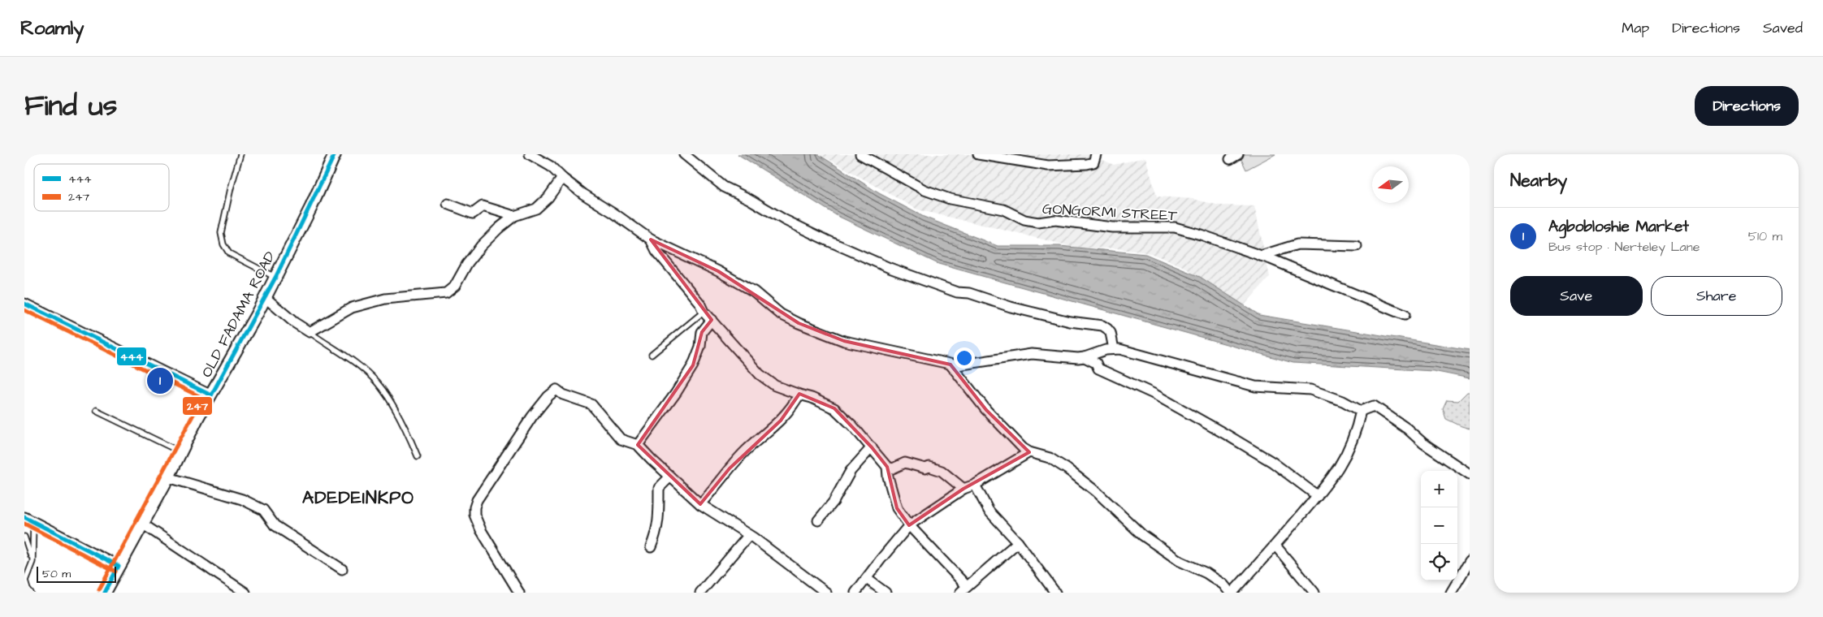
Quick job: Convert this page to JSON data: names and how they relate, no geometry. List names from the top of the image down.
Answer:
{
  "streets": {
    "street": ["GONGORMI STREET", "OLD FADAMA ROAD"]
  },
  "districts": ["ADEDEINKPO"],
  "lines": ["transit line 444", "transit line 247"],
  "legend": ["444", "247"],
  "scale_bar": "50 m",
  "north": "left",
  "page": {
    "header": "Roamly",
    "nav": ["Map", "Directions", "Saved"],
    "title": "Find us",
    "buttons": [
      "Directions",
      ["Save", "Share"]
    ],
    "heading": "Nearby",
    "list": [
      {
        "mark": "1",
        "name": "Agbobloshie Market",
        "note": "Bus stop · Nerteley Lane",
        "value": "510 m"
      }
    ],
    "pins": "1",
    "map_buttons": ["+", "−"],
    "scale": "50 m"
  }
}
